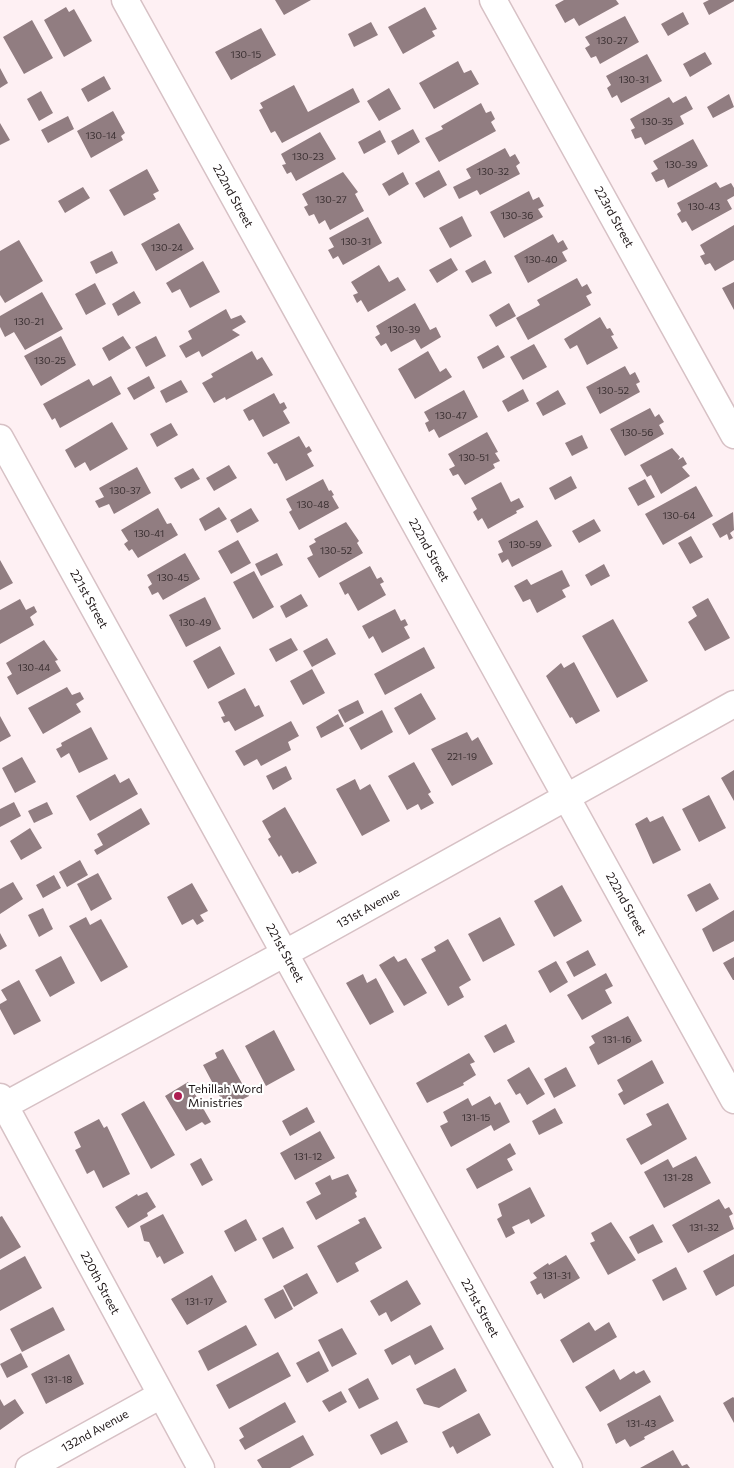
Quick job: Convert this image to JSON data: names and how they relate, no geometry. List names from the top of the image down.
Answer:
{
  "streets": {
    "street": [
      "222nd Street",
      "223rd Street",
      "221st Street",
      "131st Avenue",
      "220th Street",
      "132nd Avenue"
    ]
  },
  "crossings": [
    ["222nd Street", "131st Avenue"],
    ["221st Street", "131st Avenue"],
    ["131st Avenue", "220th Street"],
    ["220th Street", "132nd Avenue"]
  ],
  "places": ["Tehillah Word Ministries"],
  "house_numbers": [
    "130-27",
    "130-15",
    "130-31",
    "130-35",
    "130-14",
    "130-23",
    "130-39",
    "130-32",
    "130-27",
    "130-43",
    "130-36",
    "130-31",
    "130-24",
    "130-40",
    "130-21",
    "130-39",
    "130-25",
    "130-52",
    "130-47",
    "130-56",
    "130-51",
    "130-37",
    "130-48",
    "130-64",
    "130-41",
    "130-59",
    "130-52",
    "130-45",
    "130-49",
    "130-44",
    "221-19",
    "131-16",
    "131-15",
    "131-12",
    "131-28",
    "131-32",
    "131-31",
    "131-17",
    "131-18",
    "131-43"
  ]
}
